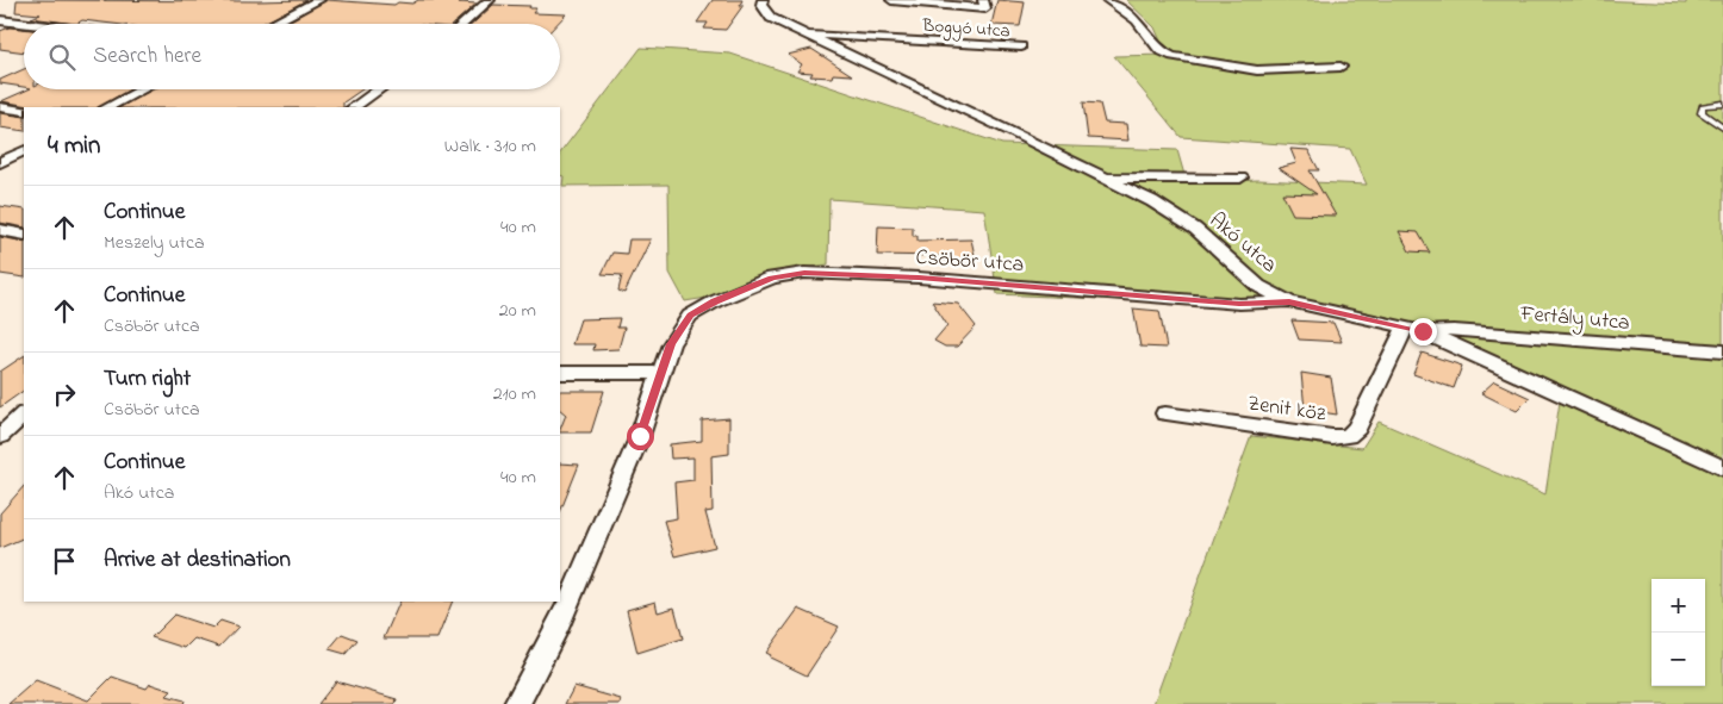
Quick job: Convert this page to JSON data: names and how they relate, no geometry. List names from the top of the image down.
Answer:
{
  "streets": {
    "street": [
      "Bogyó utca",
      "Akó utca",
      "Csöbör utca",
      "Fertály utca",
      "Zenit köz"
    ]
  },
  "crossings": [
    ["Bogyó utca", "Akó utca"],
    ["Akó utca", "Csöbör utca"],
    ["Akó utca", "Fertály utca"],
    ["Akó utca", "Zenit köz"],
    ["Fertály utca", "Zenit köz"]
  ],
  "page": {
    "search": "Search here",
    "heading": ["4 min", "Walk · 310 m"],
    "list": [
      ["Continue", "Meszely utca", "40 m"],
      ["Continue", "Csöbör utca", "20 m"],
      ["Turn right", "Csöbör utca", "210 m"],
      ["Continue", "Akó utca", "40 m"],
      "Arrive at destination"
    ],
    "map_buttons": ["+", "−"]
  }
}
